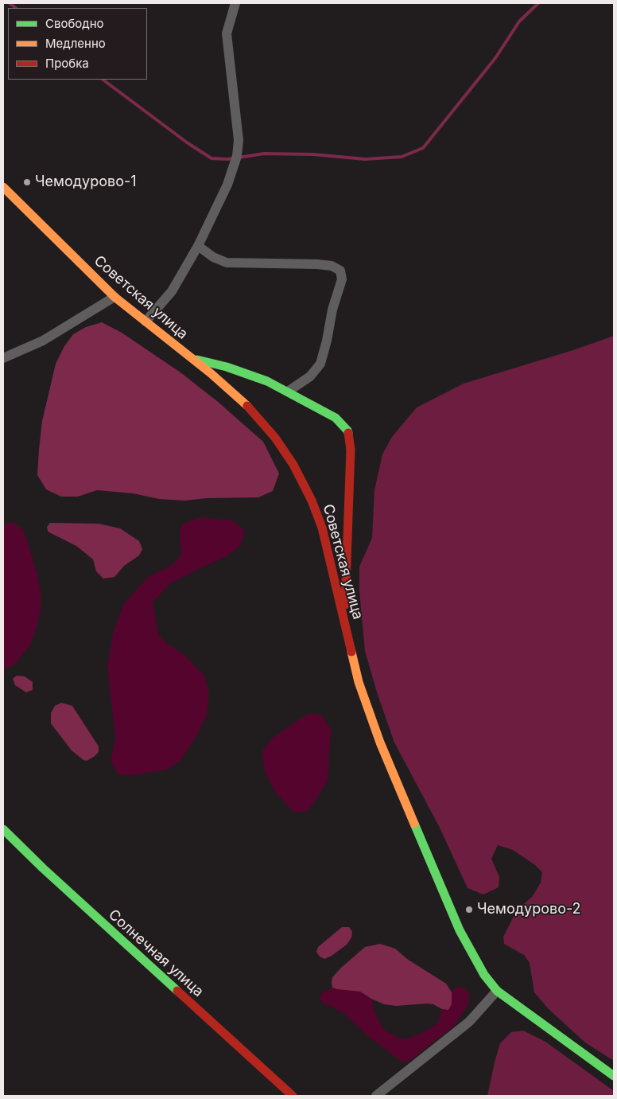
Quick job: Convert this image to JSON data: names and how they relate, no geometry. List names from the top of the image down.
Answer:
{
  "streets": {
    "street": ["Советская улица", "Солнечная улица"]
  },
  "places": ["Чемодурово-1", "Чемодурово-2"],
  "legend": ["Свободно", "Медленно", "Пробка"]
}
